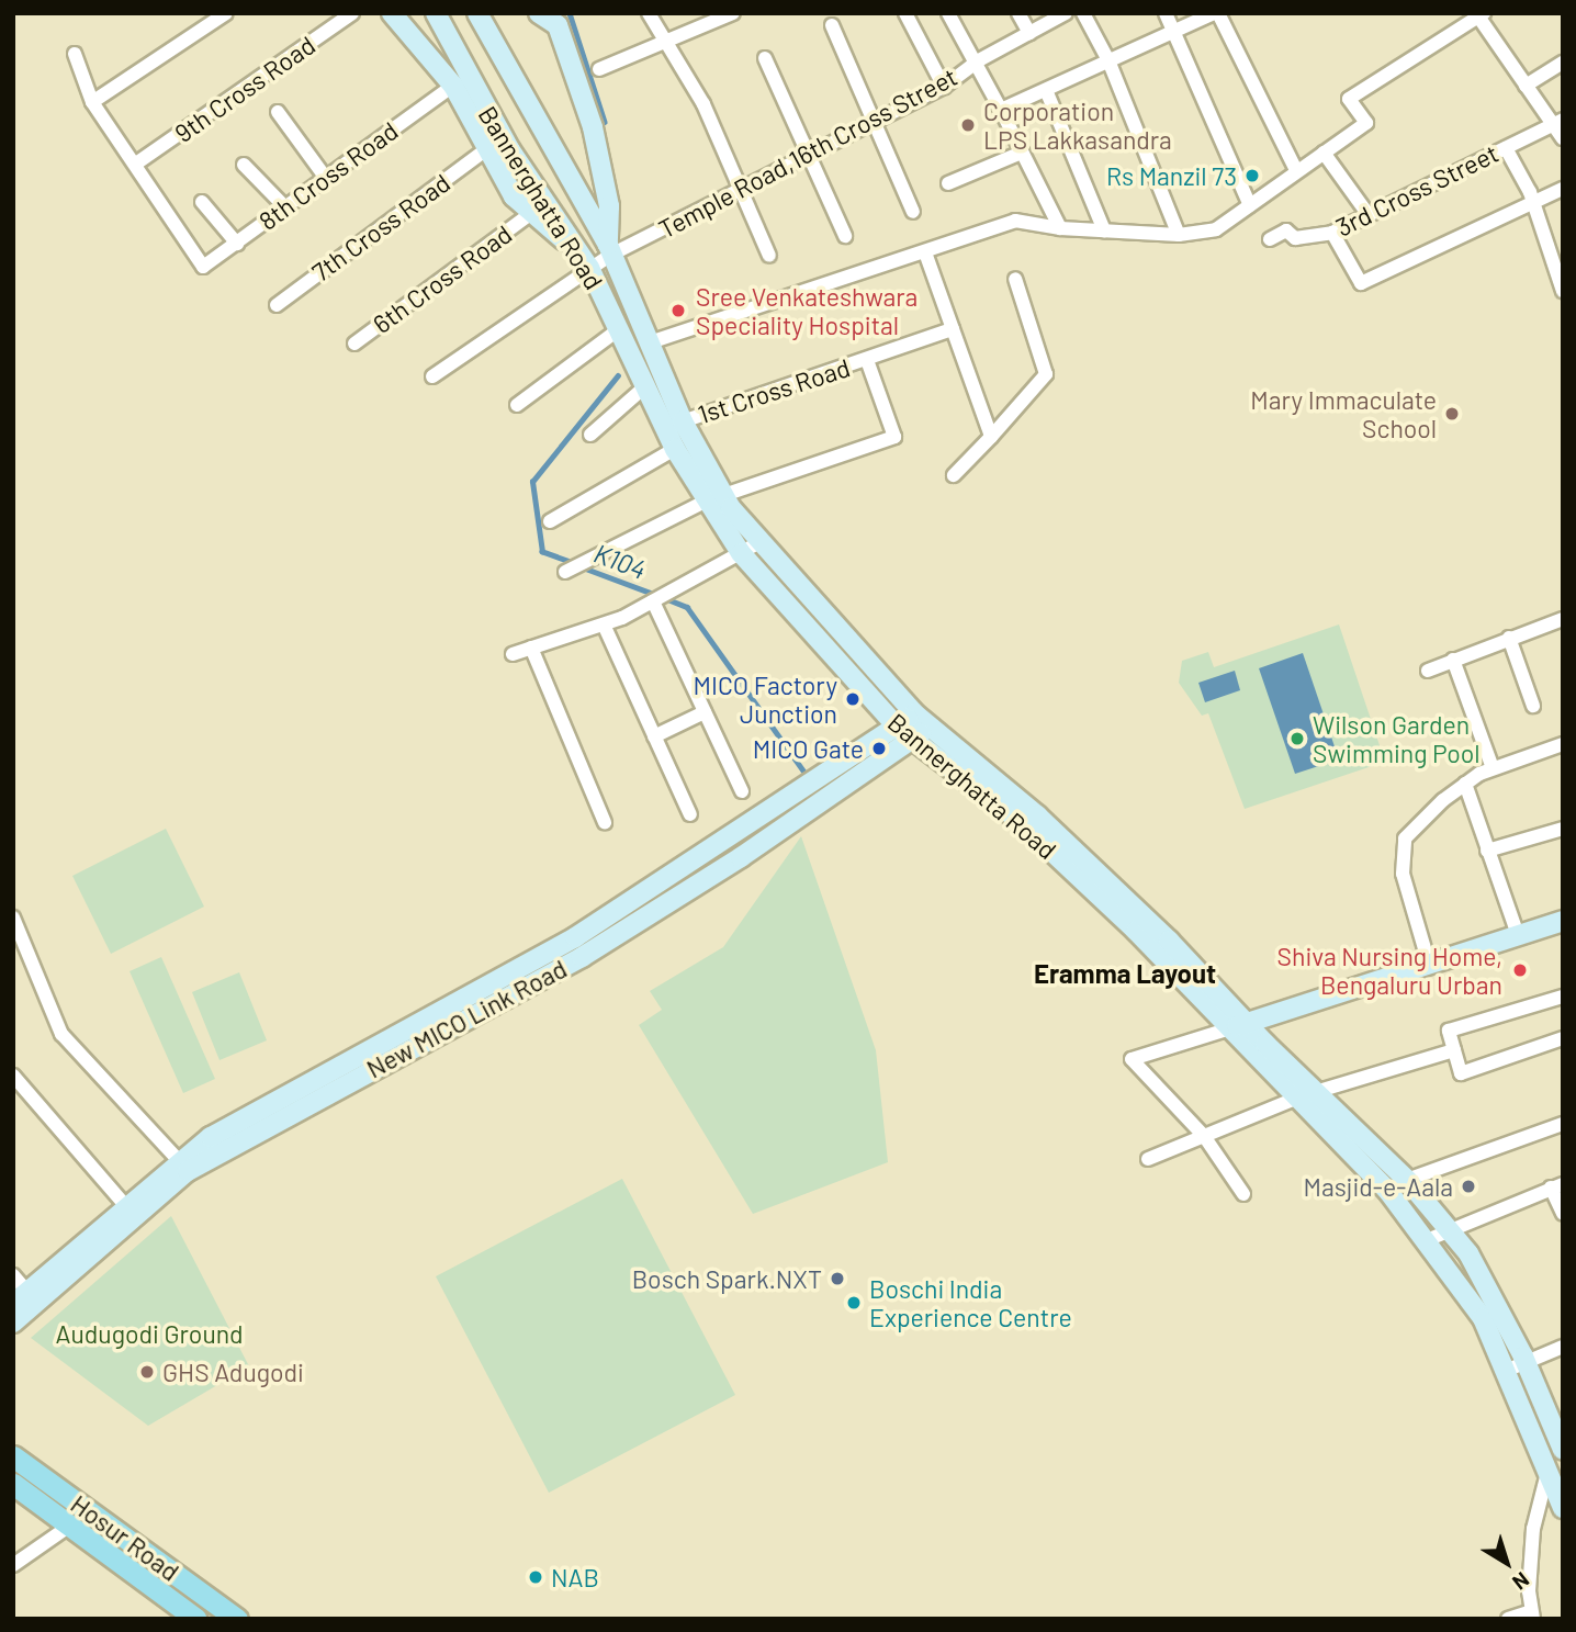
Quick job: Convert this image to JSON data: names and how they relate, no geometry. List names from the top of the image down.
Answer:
{
  "streets": {
    "main road": ["Bannerghatta Road", "New MICO Link Road", "Hosur Road"],
    "street": [
      "9th Cross Road",
      "Temple Road,16th Cross Street",
      "8th Cross Road",
      "3rd Cross Street",
      "7th Cross Road",
      "6th Cross Road",
      "1st Cross Road"
    ]
  },
  "crossings": [
    ["9th Cross Road", "8th Cross Road"],
    ["Temple Road,16th Cross Street", "Bannerghatta Road"],
    ["Bannerghatta Road", "1st Cross Road"],
    ["Bannerghatta Road", "New MICO Link Road"]
  ],
  "districts": ["Eramma Layout"],
  "water": ["K104"],
  "parks": ["Audugodi Ground"],
  "places": [
    "Corporation LPS Lakkasandra",
    "Rs Manzil 73",
    "Sree Venkateshwara Speciality Hospital",
    "Mary Immaculate School",
    "MICO Factory Junction",
    "Wilson Garden Swimming Pool",
    "MICO Gate",
    "Shiva Nursing Home, Bengaluru Urban",
    "Masjid-e-Aala",
    "Bosch Spark.NXT",
    "Boschi India Experience Centre",
    "GHS Adugodi",
    "NAB"
  ],
  "north": "bottom right"
}
